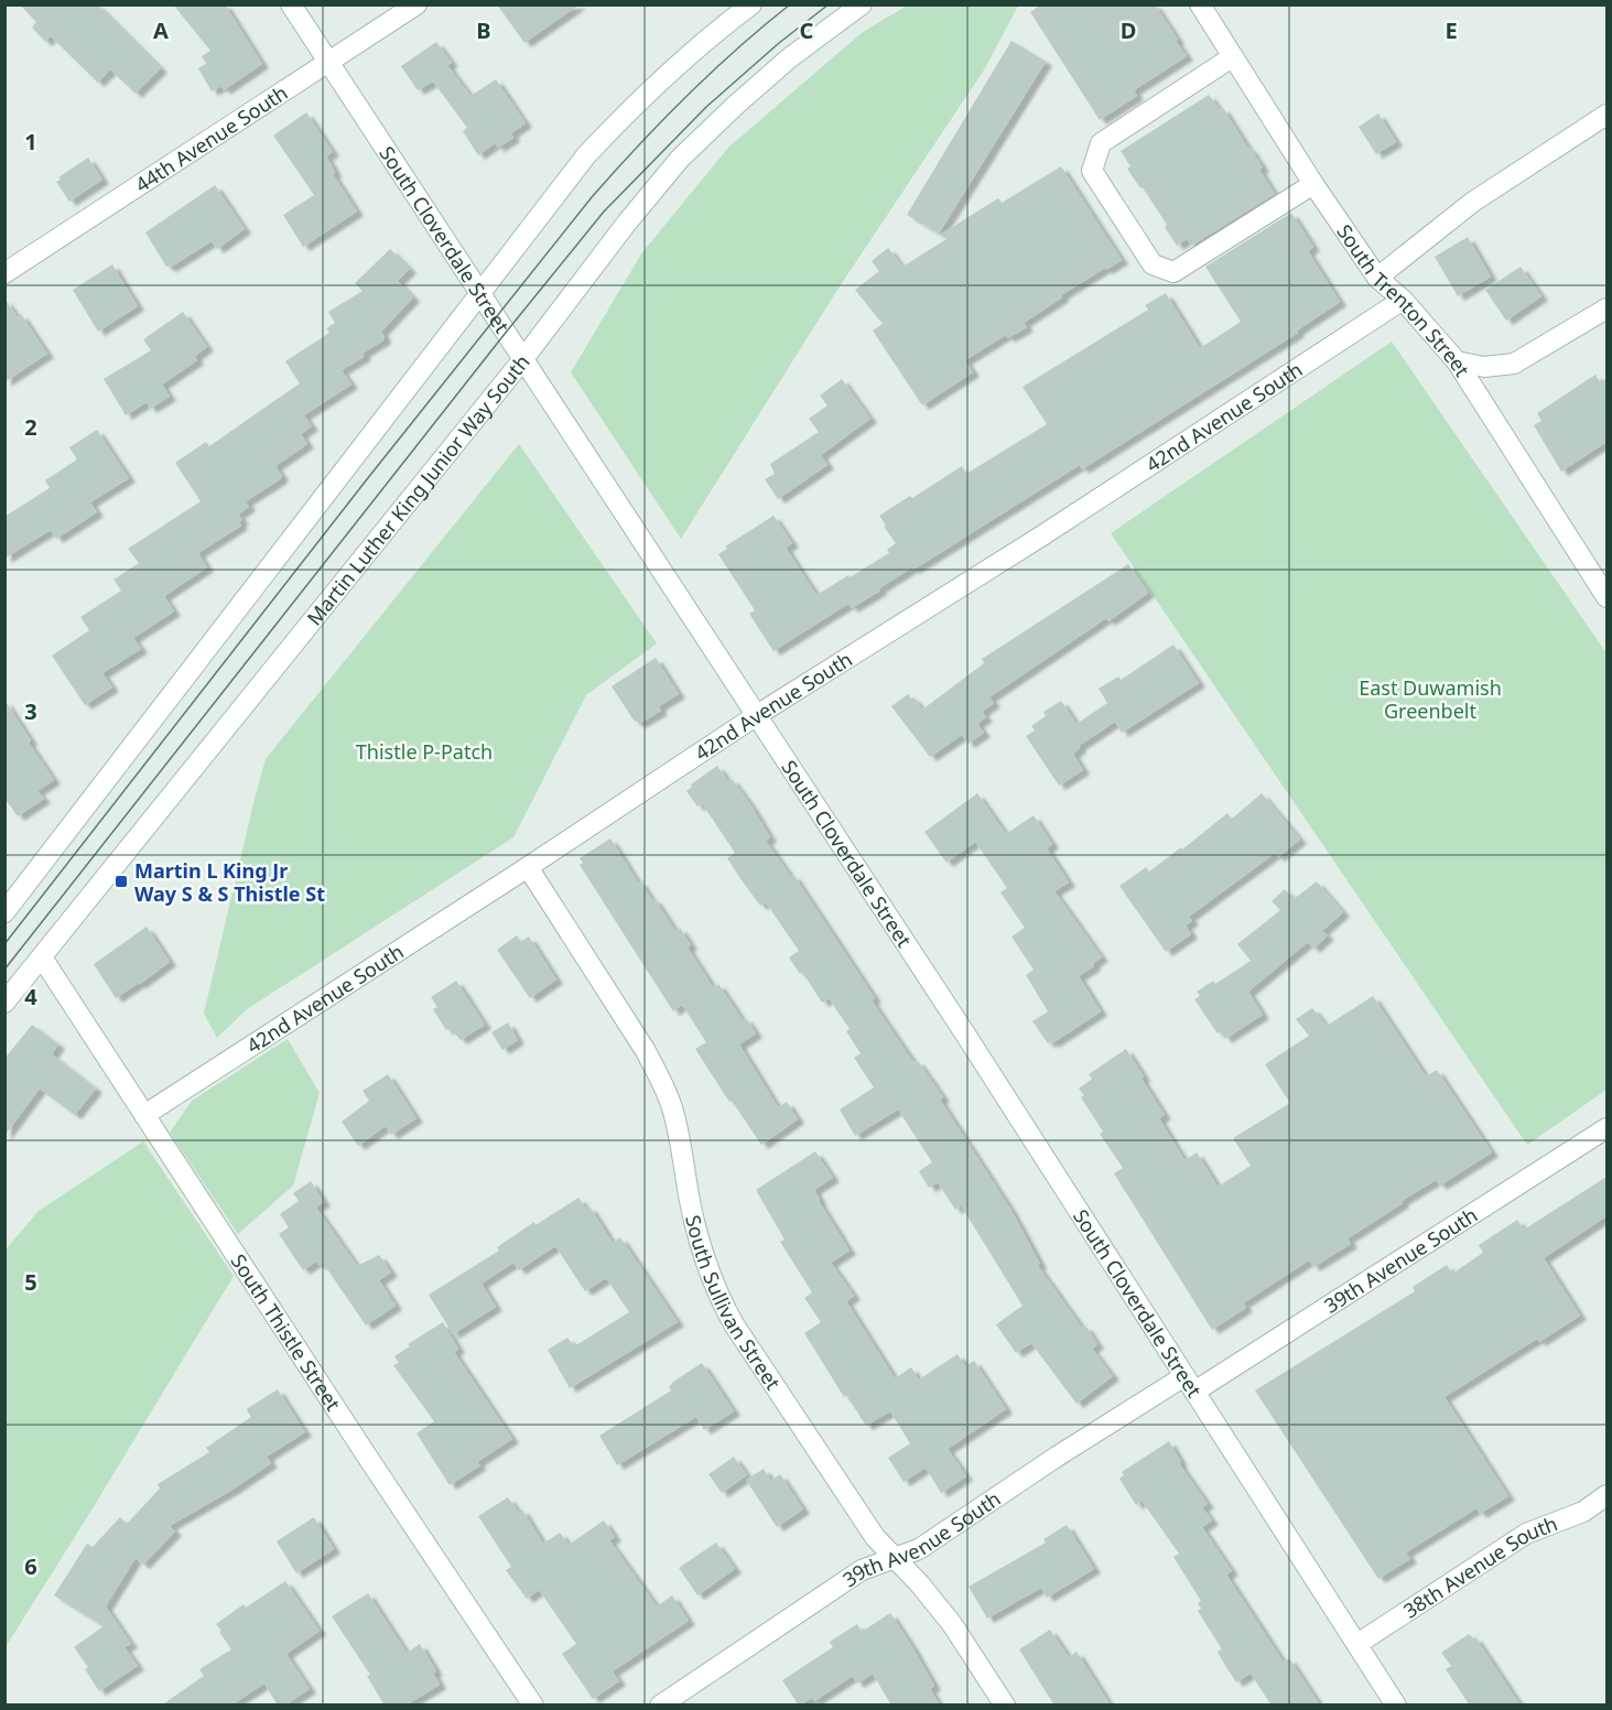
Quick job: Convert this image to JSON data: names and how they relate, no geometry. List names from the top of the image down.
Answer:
{
  "streets": {
    "street": [
      "44th Avenue South",
      "South Cloverdale Street",
      "South Trenton Street",
      "42nd Avenue South",
      "Martin Luther King Junior Way South",
      "39th Avenue South",
      "South Sullivan Street",
      "South Thistle Street",
      "38th Avenue South"
    ]
  },
  "crossings": [
    ["44th Avenue South", "South Cloverdale Street"],
    ["South Cloverdale Street", "42nd Avenue South"],
    ["South Cloverdale Street", "Martin Luther King Junior Way South"],
    ["South Cloverdale Street", "39th Avenue South"],
    ["South Cloverdale Street", "38th Avenue South"],
    ["South Trenton Street", "42nd Avenue South"],
    ["42nd Avenue South", "South Sullivan Street"],
    ["42nd Avenue South", "South Thistle Street"],
    ["Martin Luther King Junior Way South", "South Thistle Street"],
    ["39th Avenue South", "South Sullivan Street"]
  ],
  "parks": ["East Duwamish Greenbelt", "Thistle P-Patch"],
  "places": {
    "transit": ["Martin L King Jr Way S & S Thistle St"]
  },
  "grid": {
    "columns": [
      "A",
      "B",
      "C",
      "D",
      "E"
    ],
    "rows": [
      "1",
      "2",
      "3",
      "4",
      "5",
      "6"
    ]
  }
}
